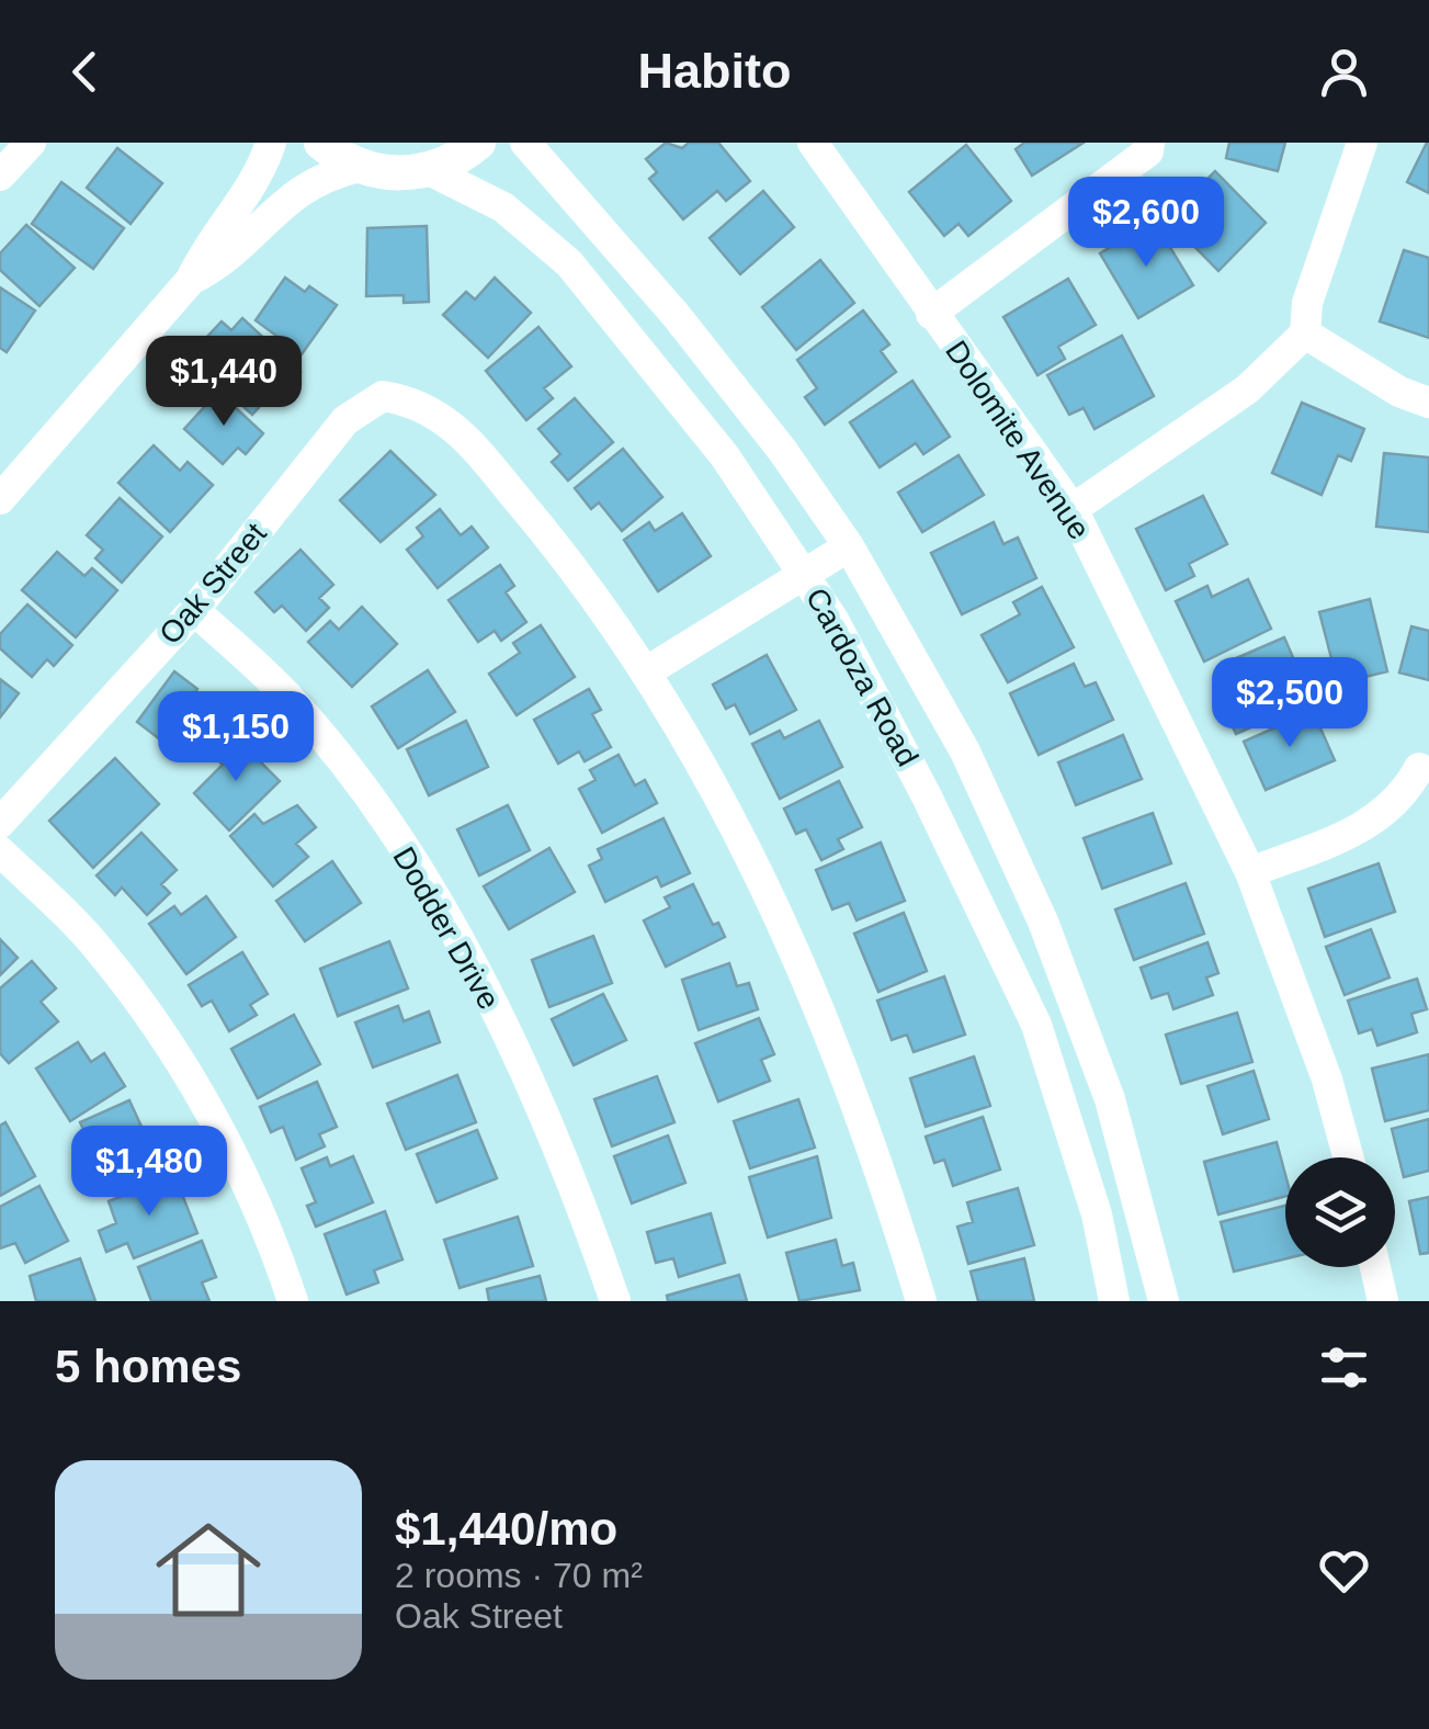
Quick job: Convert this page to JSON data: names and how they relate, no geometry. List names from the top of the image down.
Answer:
{
  "streets": {
    "street": [
      "Dolomite Avenue",
      "Oak Street",
      "Cardoza Road",
      "Dodder Drive"
    ]
  },
  "crossings": [
    ["Oak Street", "Dodder Drive"]
  ],
  "page": {
    "header": "Habito",
    "price": [
      "$2,600",
      "$1,440",
      "$2,500",
      "$1,150",
      "$1,480"
    ],
    "heading": "5 homes",
    "list": [
      {
        "name": "$1,440/mo",
        "note": "2 rooms · 70 m² · Oak Street"
      }
    ]
  }
}
